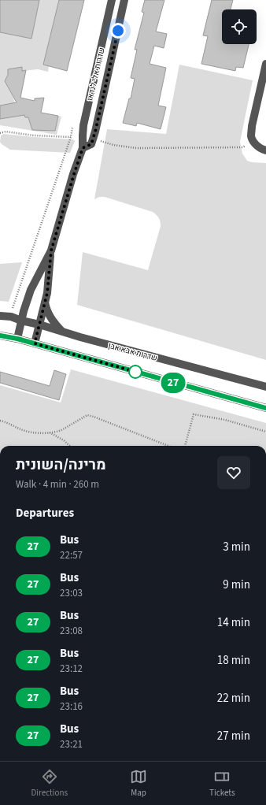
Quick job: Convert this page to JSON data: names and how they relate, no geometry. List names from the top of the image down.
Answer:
{
  "streets": {
    "street": ["שדרות אלי לנדאו", "שדרות אבא אבן"]
  },
  "crossings": [
    ["שדרות אלי לנדאו", "שדרות אבא אבן"]
  ],
  "lines": ["bus line 27"],
  "page": {
    "on_map": "27",
    "heading": [
      ["מרינה/השונית", "Walk · 4 min · 260 m"],
      "Departures"
    ],
    "list": [
      {
        "mark": "27",
        "name": "Bus",
        "note": "22:57",
        "value": "3 min"
      },
      {
        "mark": "27",
        "name": "Bus",
        "note": "23:03",
        "value": "9 min"
      },
      {
        "mark": "27",
        "name": "Bus",
        "note": "23:08",
        "value": "14 min"
      },
      {
        "mark": "27",
        "name": "Bus",
        "note": "23:12",
        "value": "18 min"
      },
      {
        "mark": "27",
        "name": "Bus",
        "note": "23:16",
        "value": "22 min"
      },
      {
        "mark": "27",
        "name": "Bus",
        "note": "23:21",
        "value": "27 min"
      }
    ],
    "tabs": ["Directions", "Map", "Tickets"]
  }
}
